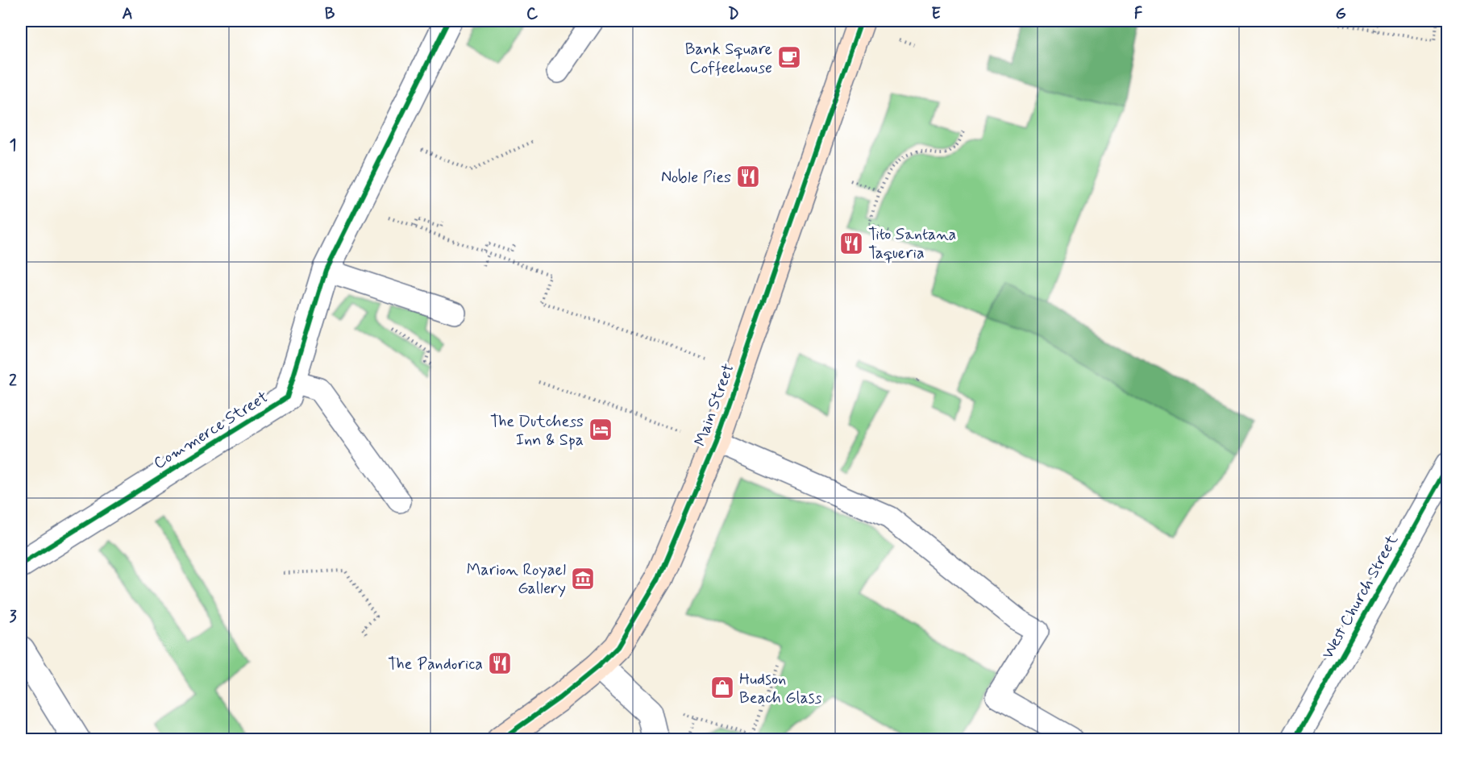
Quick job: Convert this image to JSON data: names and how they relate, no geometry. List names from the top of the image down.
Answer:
{
  "streets": {
    "main road": ["Main Street"],
    "street": ["Commerce Street", "West Church Street"]
  },
  "places": {
    "cafe": ["Bank Square Coffeehouse"],
    "restaurant": ["Noble Pies", "Tito Santana Taqueria", "The Pandorica"],
    "hotel": ["The Dutchess Inn & Spa"],
    "museum": ["Marion Royael Gallery"],
    "shop": ["Hudson Beach Glass"]
  },
  "grid": {
    "columns": [
      "A",
      "B",
      "C",
      "D",
      "E",
      "F",
      "G"
    ],
    "rows": ["1", "2", "3"]
  }
}
